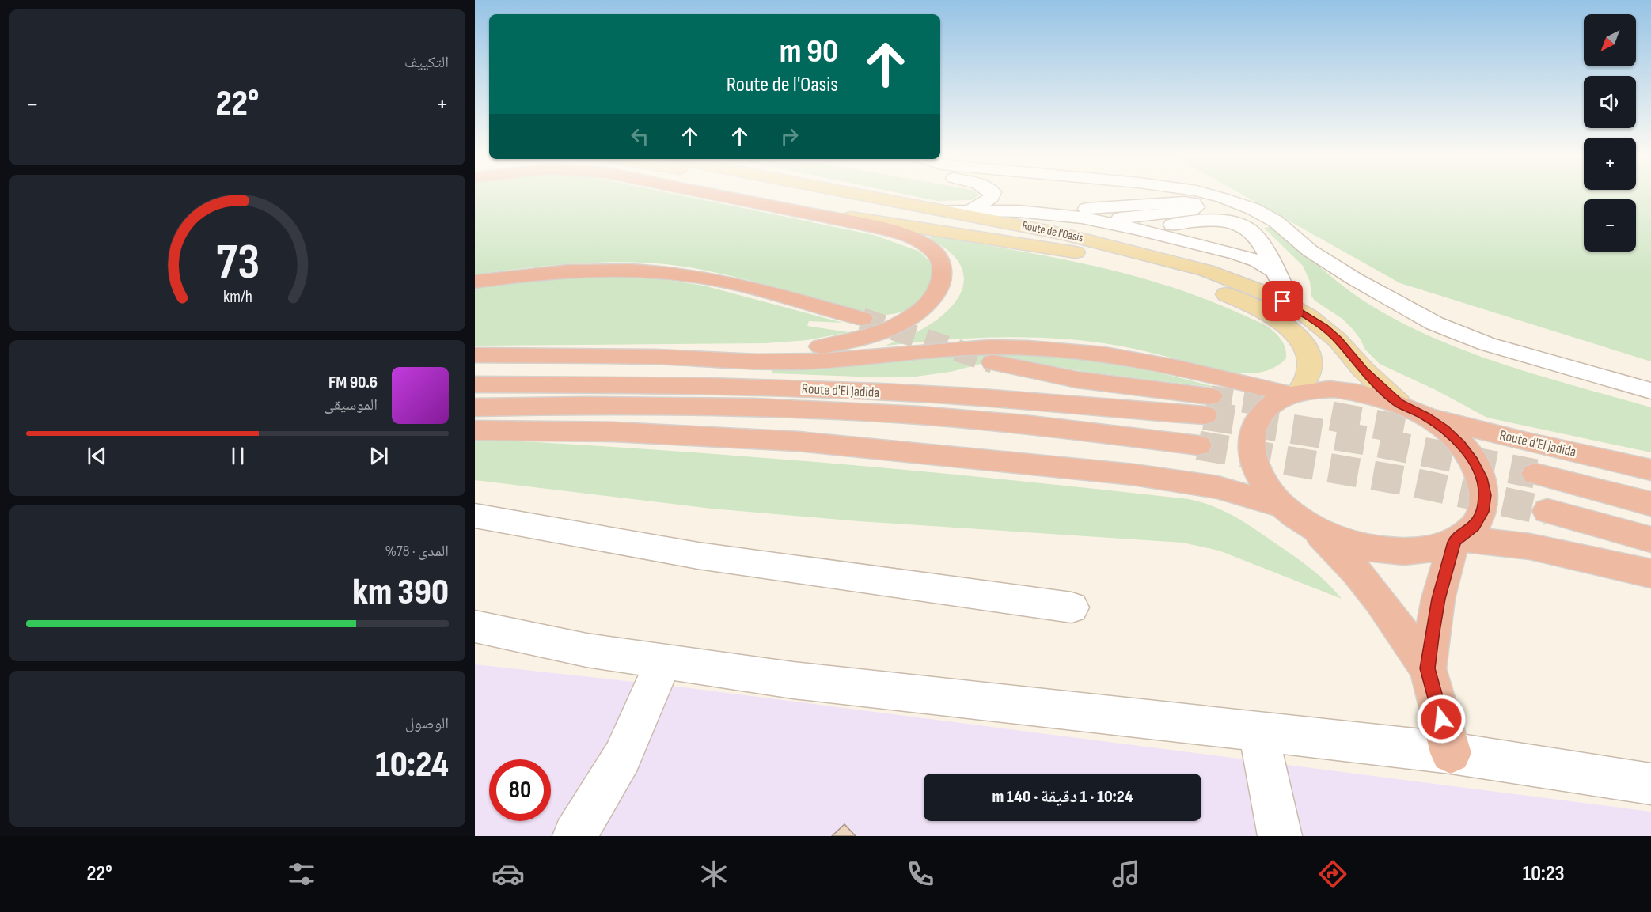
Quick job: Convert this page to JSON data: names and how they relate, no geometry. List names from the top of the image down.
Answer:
{
  "streets": {
    "highway": ["Route d'El Jadida"],
    "main road": ["Route de l'Oasis"]
  },
  "north": "bottom left",
  "page": {
    "tile": [
      "التكييف",
      ["المدى · 78%", "390 km"],
      ["الوصول", "10:24"]
    ],
    "map_buttons": ["+", "−"],
    "turn": ["90 m", "Route de l'Oasis"],
    "heat": ["−", "22°", "+"],
    "song": ["90.6 FM", "الموسيقى"],
    "limit": "80",
    "trip": "10:24 · 1 دقيقة · 140 m",
    "tabs": ["10:23", "22°"],
    "gauge": ["73", "km/h"]
  }
}
